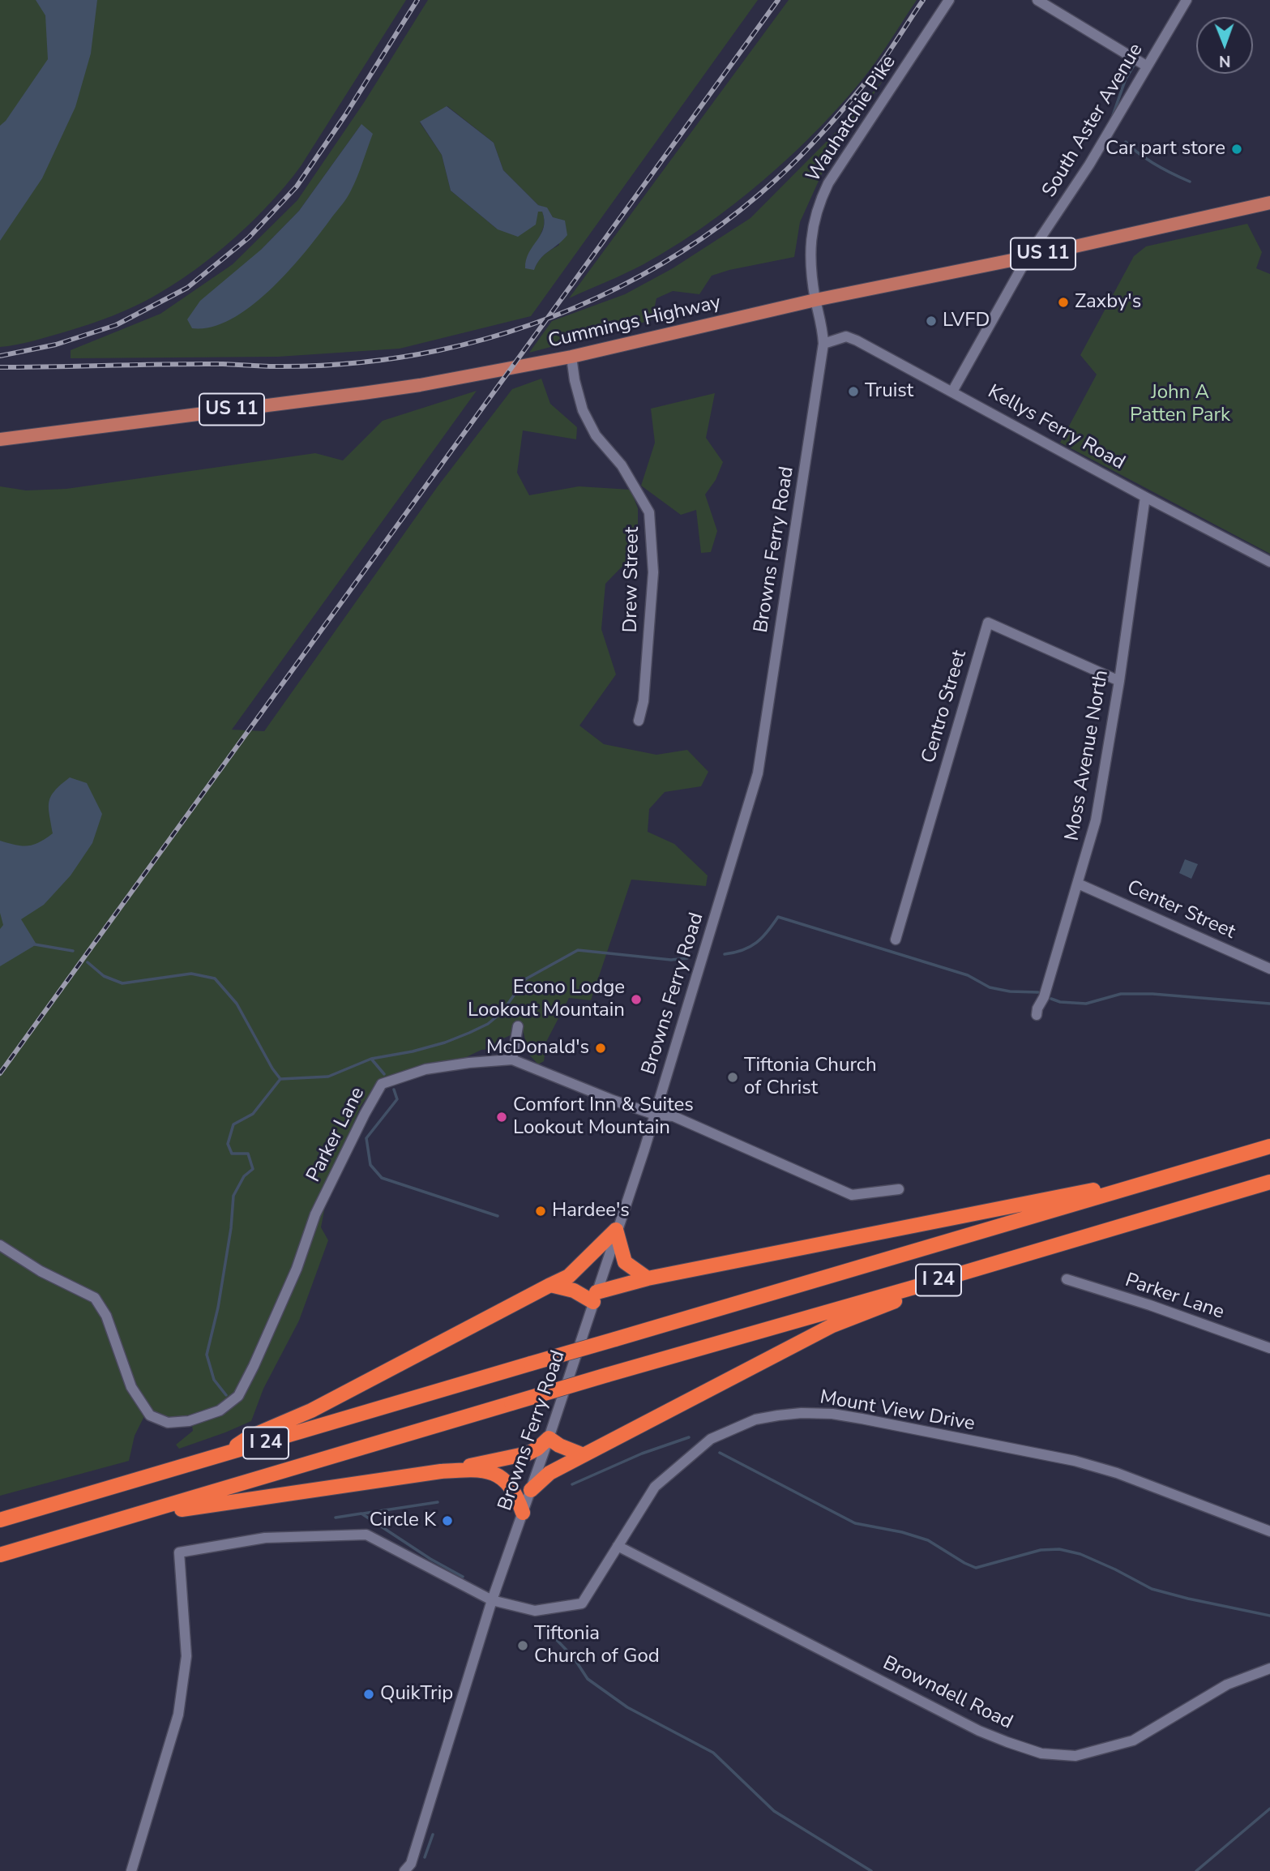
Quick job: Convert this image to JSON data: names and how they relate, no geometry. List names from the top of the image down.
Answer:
{
  "streets": {
    "highway": ["I 24"],
    "main road": ["US 11", "Cummings Highway"],
    "street": [
      "Wauhatchie Pike",
      "South Aster Avenue",
      "Kellys Ferry Road",
      "Browns Ferry Road",
      "Drew Street",
      "Centro Street",
      "Moss Avenue North",
      "Center Street",
      "Parker Lane",
      "Mount View Drive",
      "Browndell Road"
    ]
  },
  "crossings": [
    ["Wauhatchie Pike", "Cummings Highway"],
    ["Wauhatchie Pike", "Browns Ferry Road"],
    ["South Aster Avenue", "Cummings Highway"],
    ["South Aster Avenue", "Kellys Ferry Road"],
    ["Cummings Highway", "Browns Ferry Road"],
    ["Cummings Highway", "Drew Street"],
    ["Kellys Ferry Road", "Browns Ferry Road"],
    ["Kellys Ferry Road", "Moss Avenue North"],
    ["Browns Ferry Road", "Parker Lane"],
    ["Browns Ferry Road", "Mount View Drive"],
    ["Centro Street", "Moss Avenue North"],
    ["Moss Avenue North", "Center Street"],
    ["Mount View Drive", "Browndell Road"]
  ],
  "parks": ["John A Patten Park"],
  "places": [
    "Car part store",
    "Zaxby's",
    "LVFD",
    "Truist",
    "Econo Lodge Lookout Mountain",
    "McDonald's",
    "Tiftonia Church of Christ",
    "Comfort Inn & Suites Lookout Mountain",
    "Hardee's",
    "Circle K",
    "Tiftonia Church of God",
    "QuikTrip"
  ],
  "north": "bottom"
}
